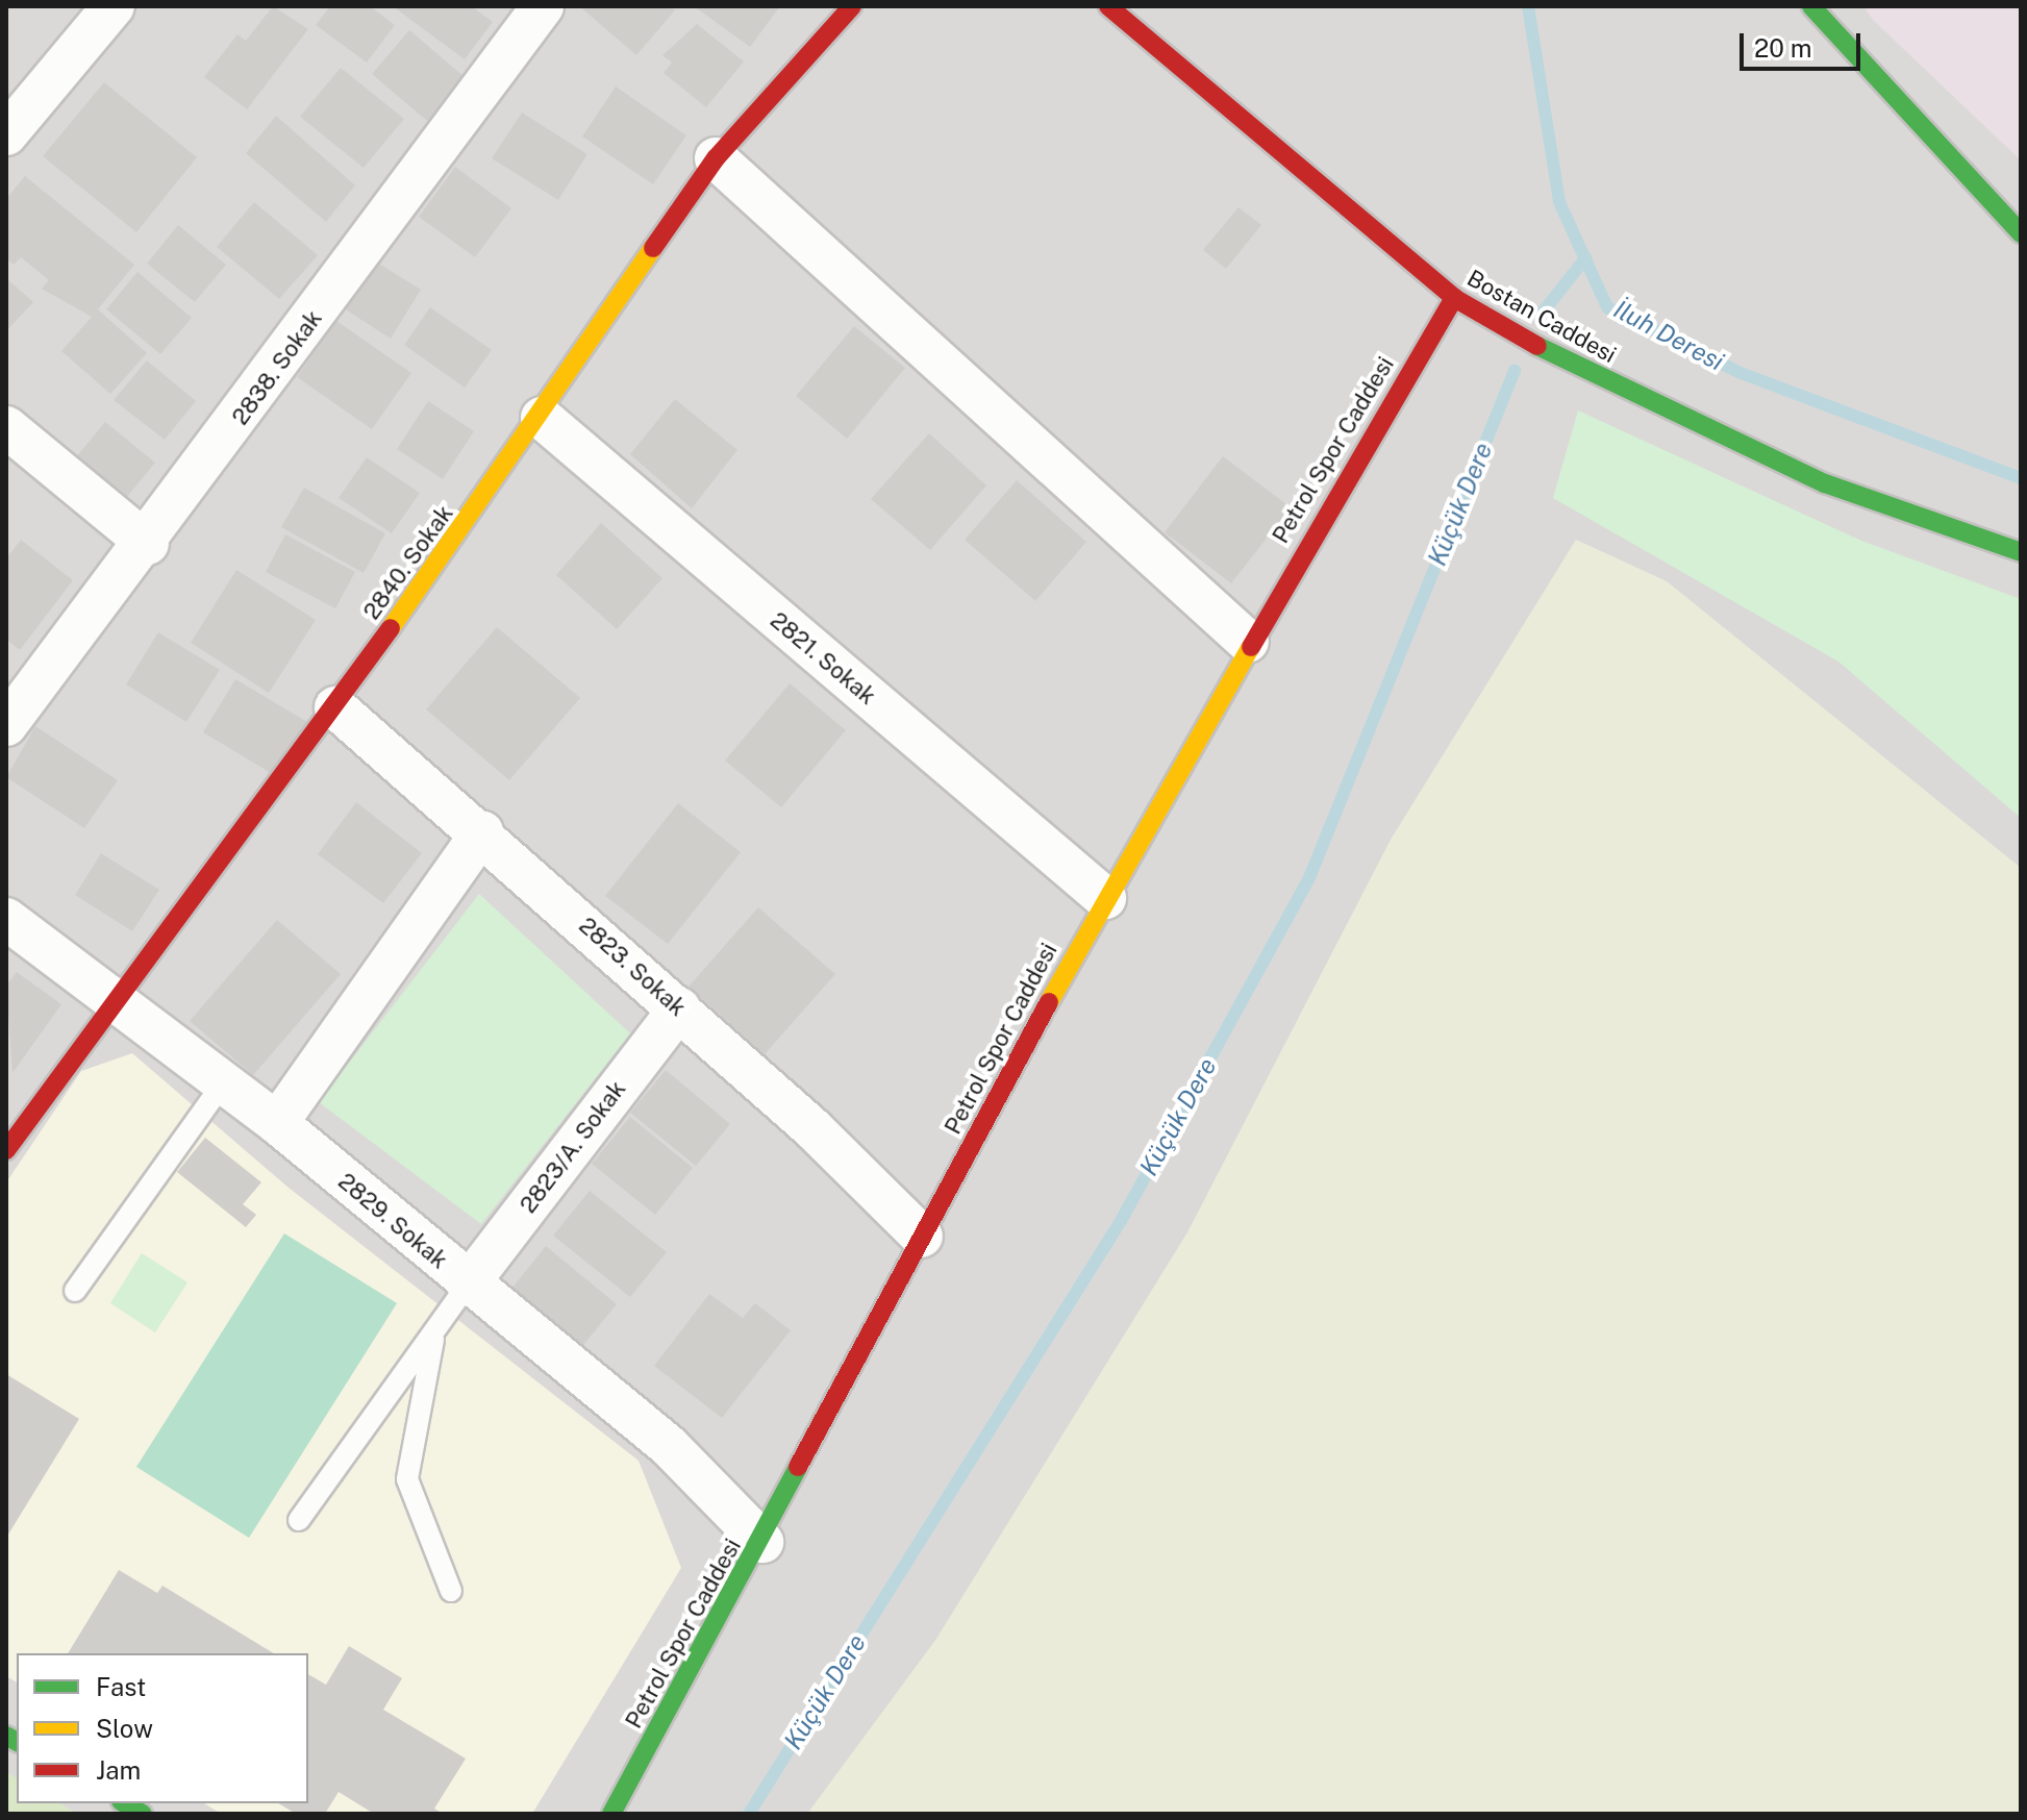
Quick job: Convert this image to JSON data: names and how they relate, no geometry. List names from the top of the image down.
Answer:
{
  "streets": {
    "street": [
      "Bostan Caddesi",
      "2838. Sokak",
      "Petrol Spor Caddesi",
      "2840. Sokak",
      "2821. Sokak",
      "2823. Sokak",
      "2823/A. Sokak",
      "2829. Sokak"
    ]
  },
  "crossings": [
    ["Bostan Caddesi", "Petrol Spor Caddesi"],
    ["Petrol Spor Caddesi", "2821. Sokak"],
    ["Petrol Spor Caddesi", "2823. Sokak"],
    ["Petrol Spor Caddesi", "2829. Sokak"],
    ["2840. Sokak", "2821. Sokak"],
    ["2840. Sokak", "2823. Sokak"],
    ["2840. Sokak", "2829. Sokak"],
    ["2823. Sokak", "2823/A. Sokak"],
    ["2823/A. Sokak", "2829. Sokak"]
  ],
  "water": ["İluh Deresi", "Küçük Dere"],
  "legend": ["Fast", "Slow", "Jam"],
  "scale_bar": "20 m"
}
